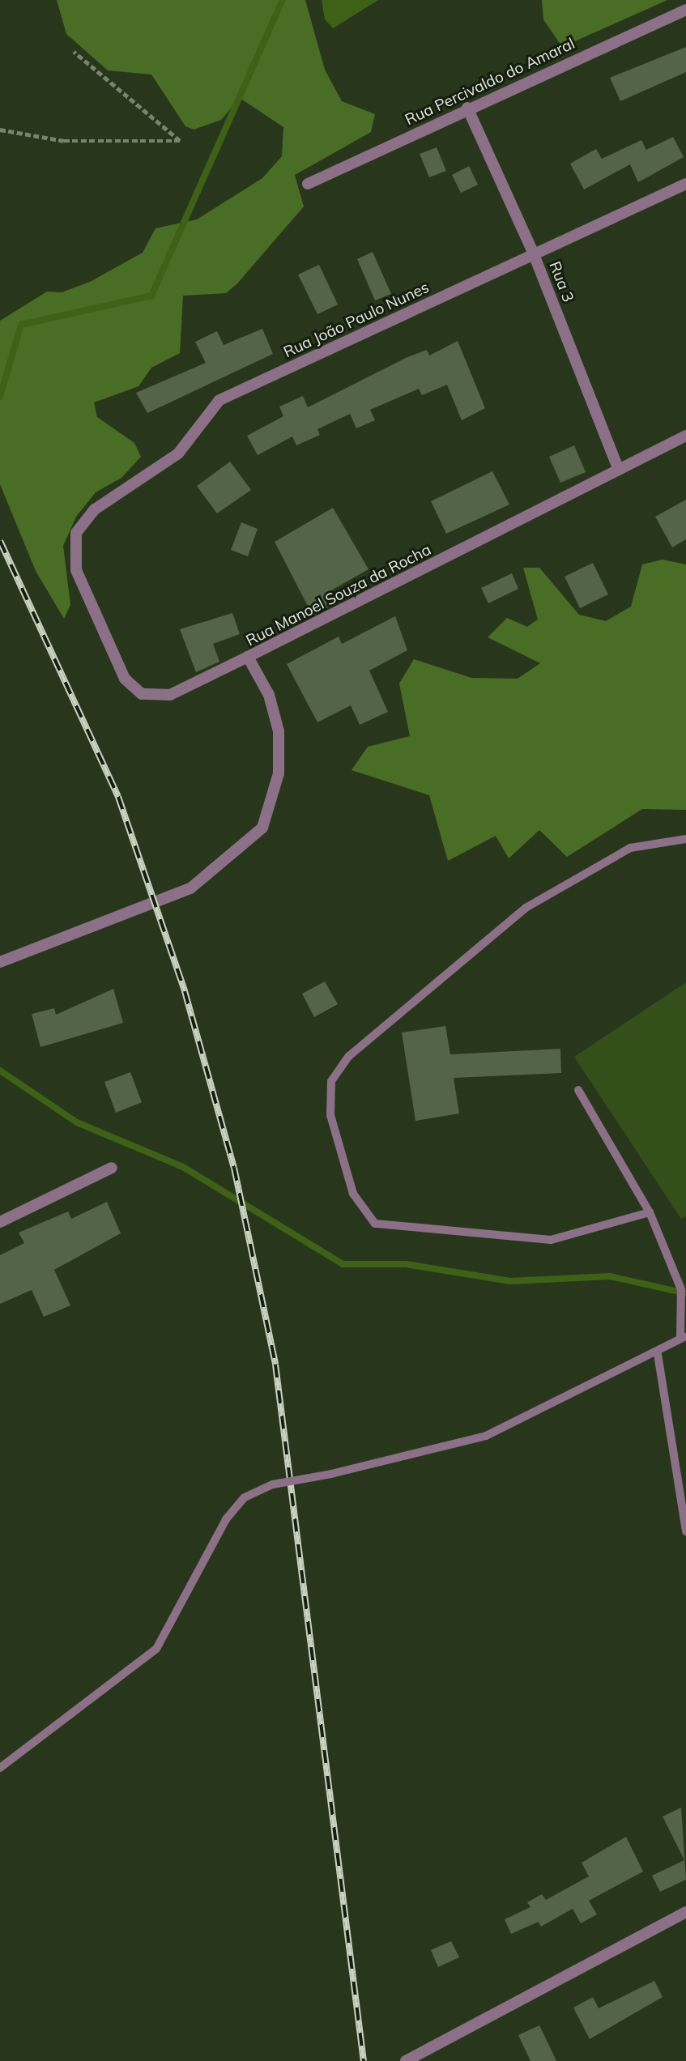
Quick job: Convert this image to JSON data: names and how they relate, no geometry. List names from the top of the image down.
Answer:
{
  "streets": {
    "street": [
      "Rua Percivaldo do Amaral",
      "Rua 3",
      "Rua João Paulo Nunes",
      "Rua Manoel Souza da Rocha"
    ]
  },
  "crossings": [
    ["Rua Percivaldo do Amaral", "Rua 3"],
    ["Rua 3", "Rua João Paulo Nunes"],
    ["Rua 3", "Rua Manoel Souza da Rocha"],
    ["Rua João Paulo Nunes", "Rua Manoel Souza da Rocha"]
  ]
}
